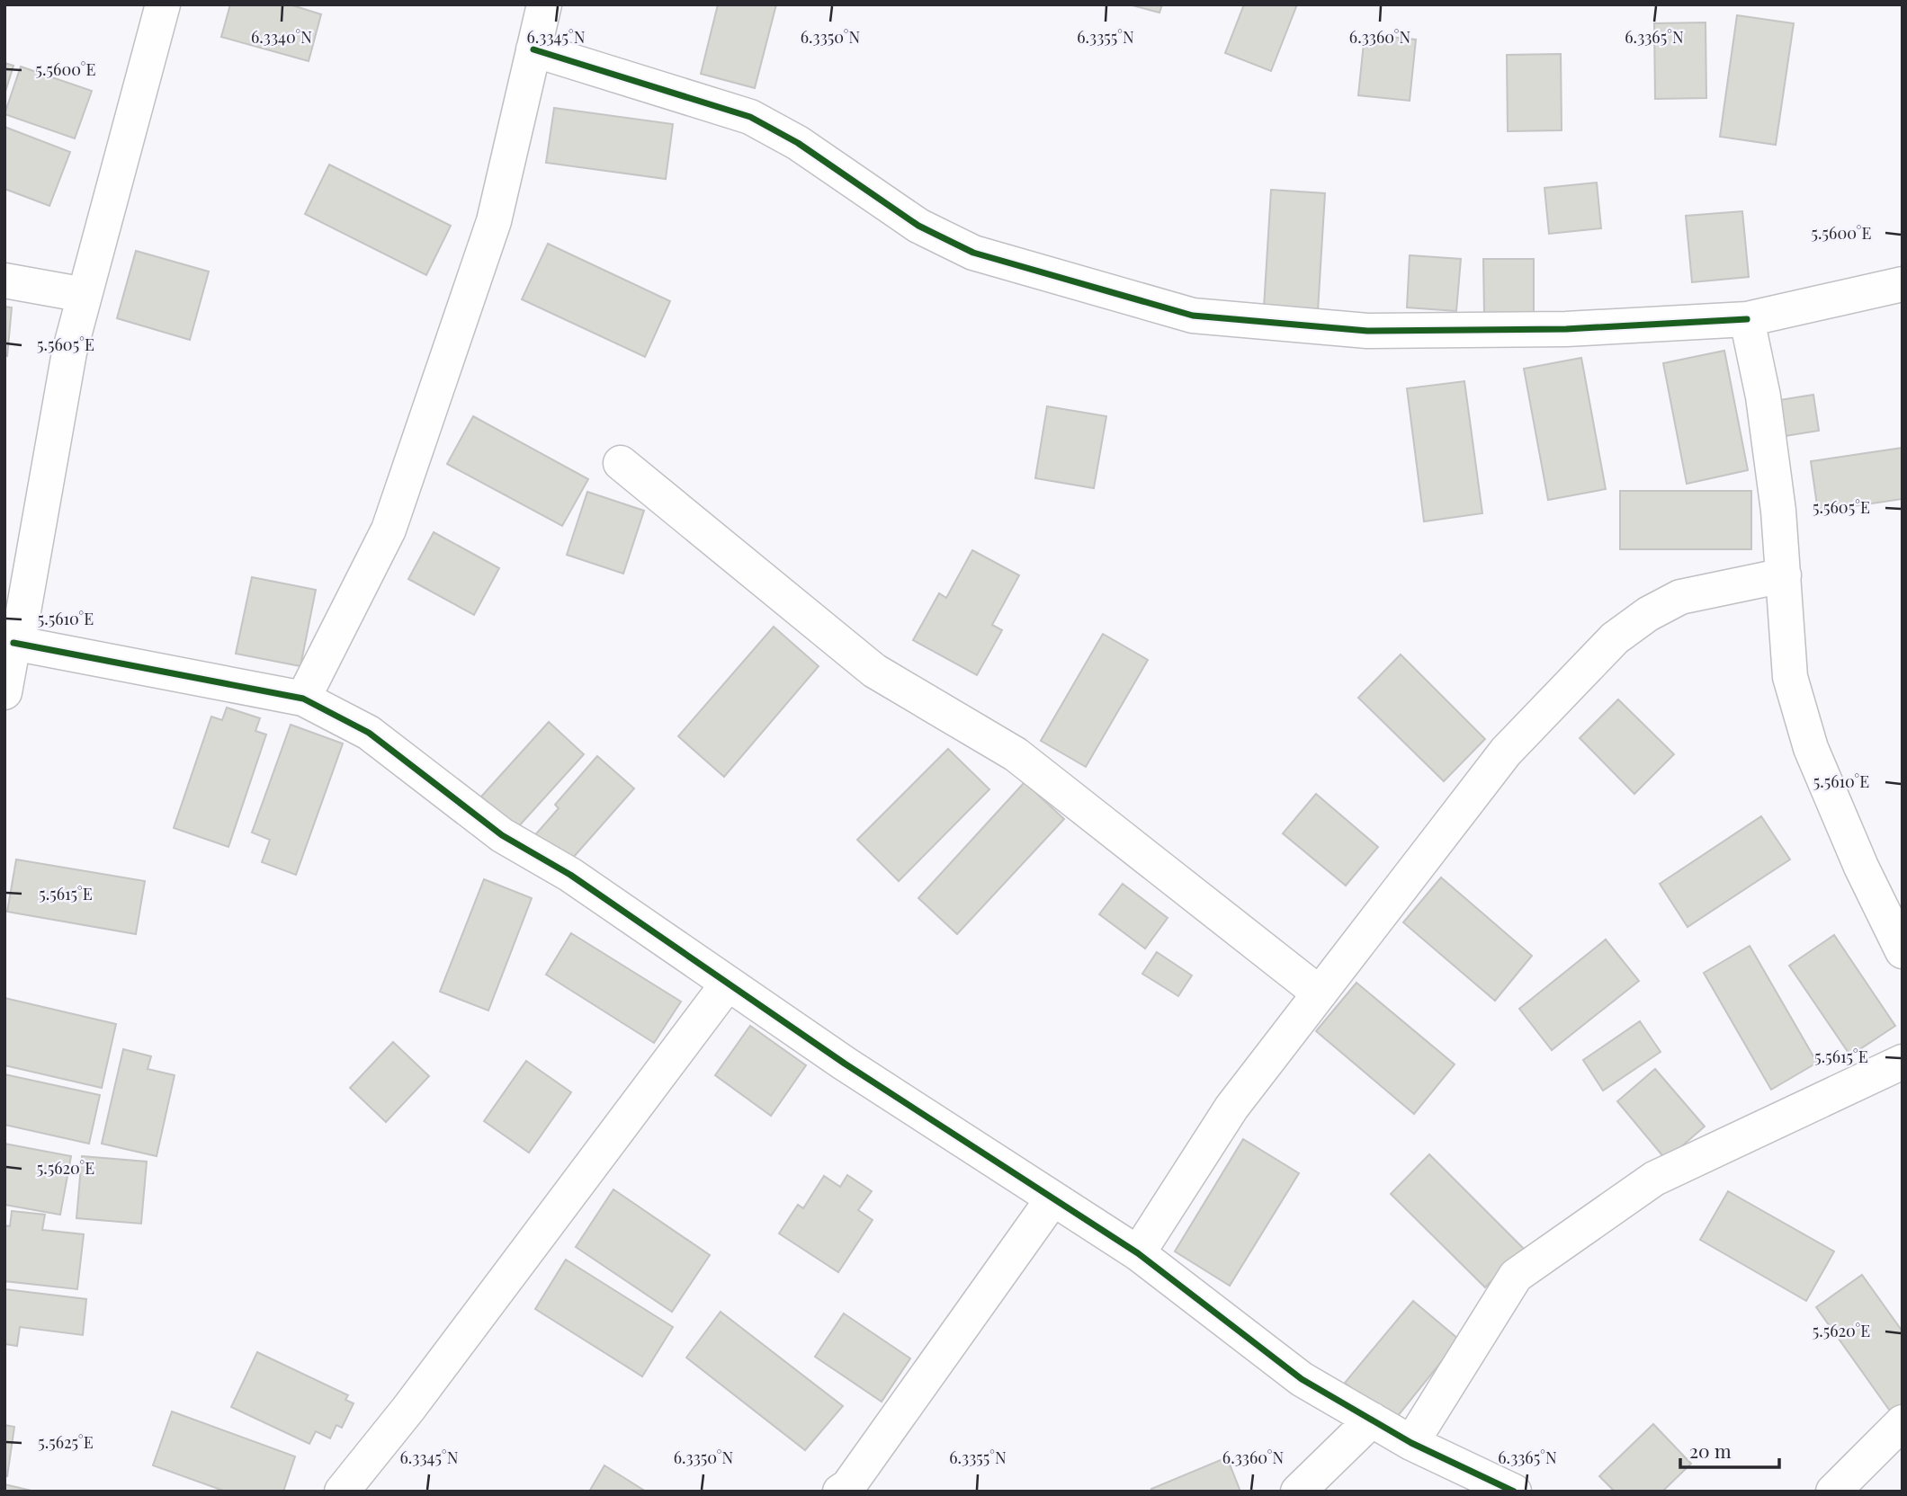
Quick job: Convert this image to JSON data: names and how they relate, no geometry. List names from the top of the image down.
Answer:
{
  "scale_bar": "20 m",
  "coordinates": [
    "6.3340°N",
    "6.3345°N",
    "6.3350°N",
    "6.3355°N",
    "6.3360°N",
    "6.3365°N",
    "5.5600°E",
    "5.5605°E",
    "5.5610°E",
    "5.5615°E",
    "5.5620°E",
    "5.5625°E"
  ]
}
